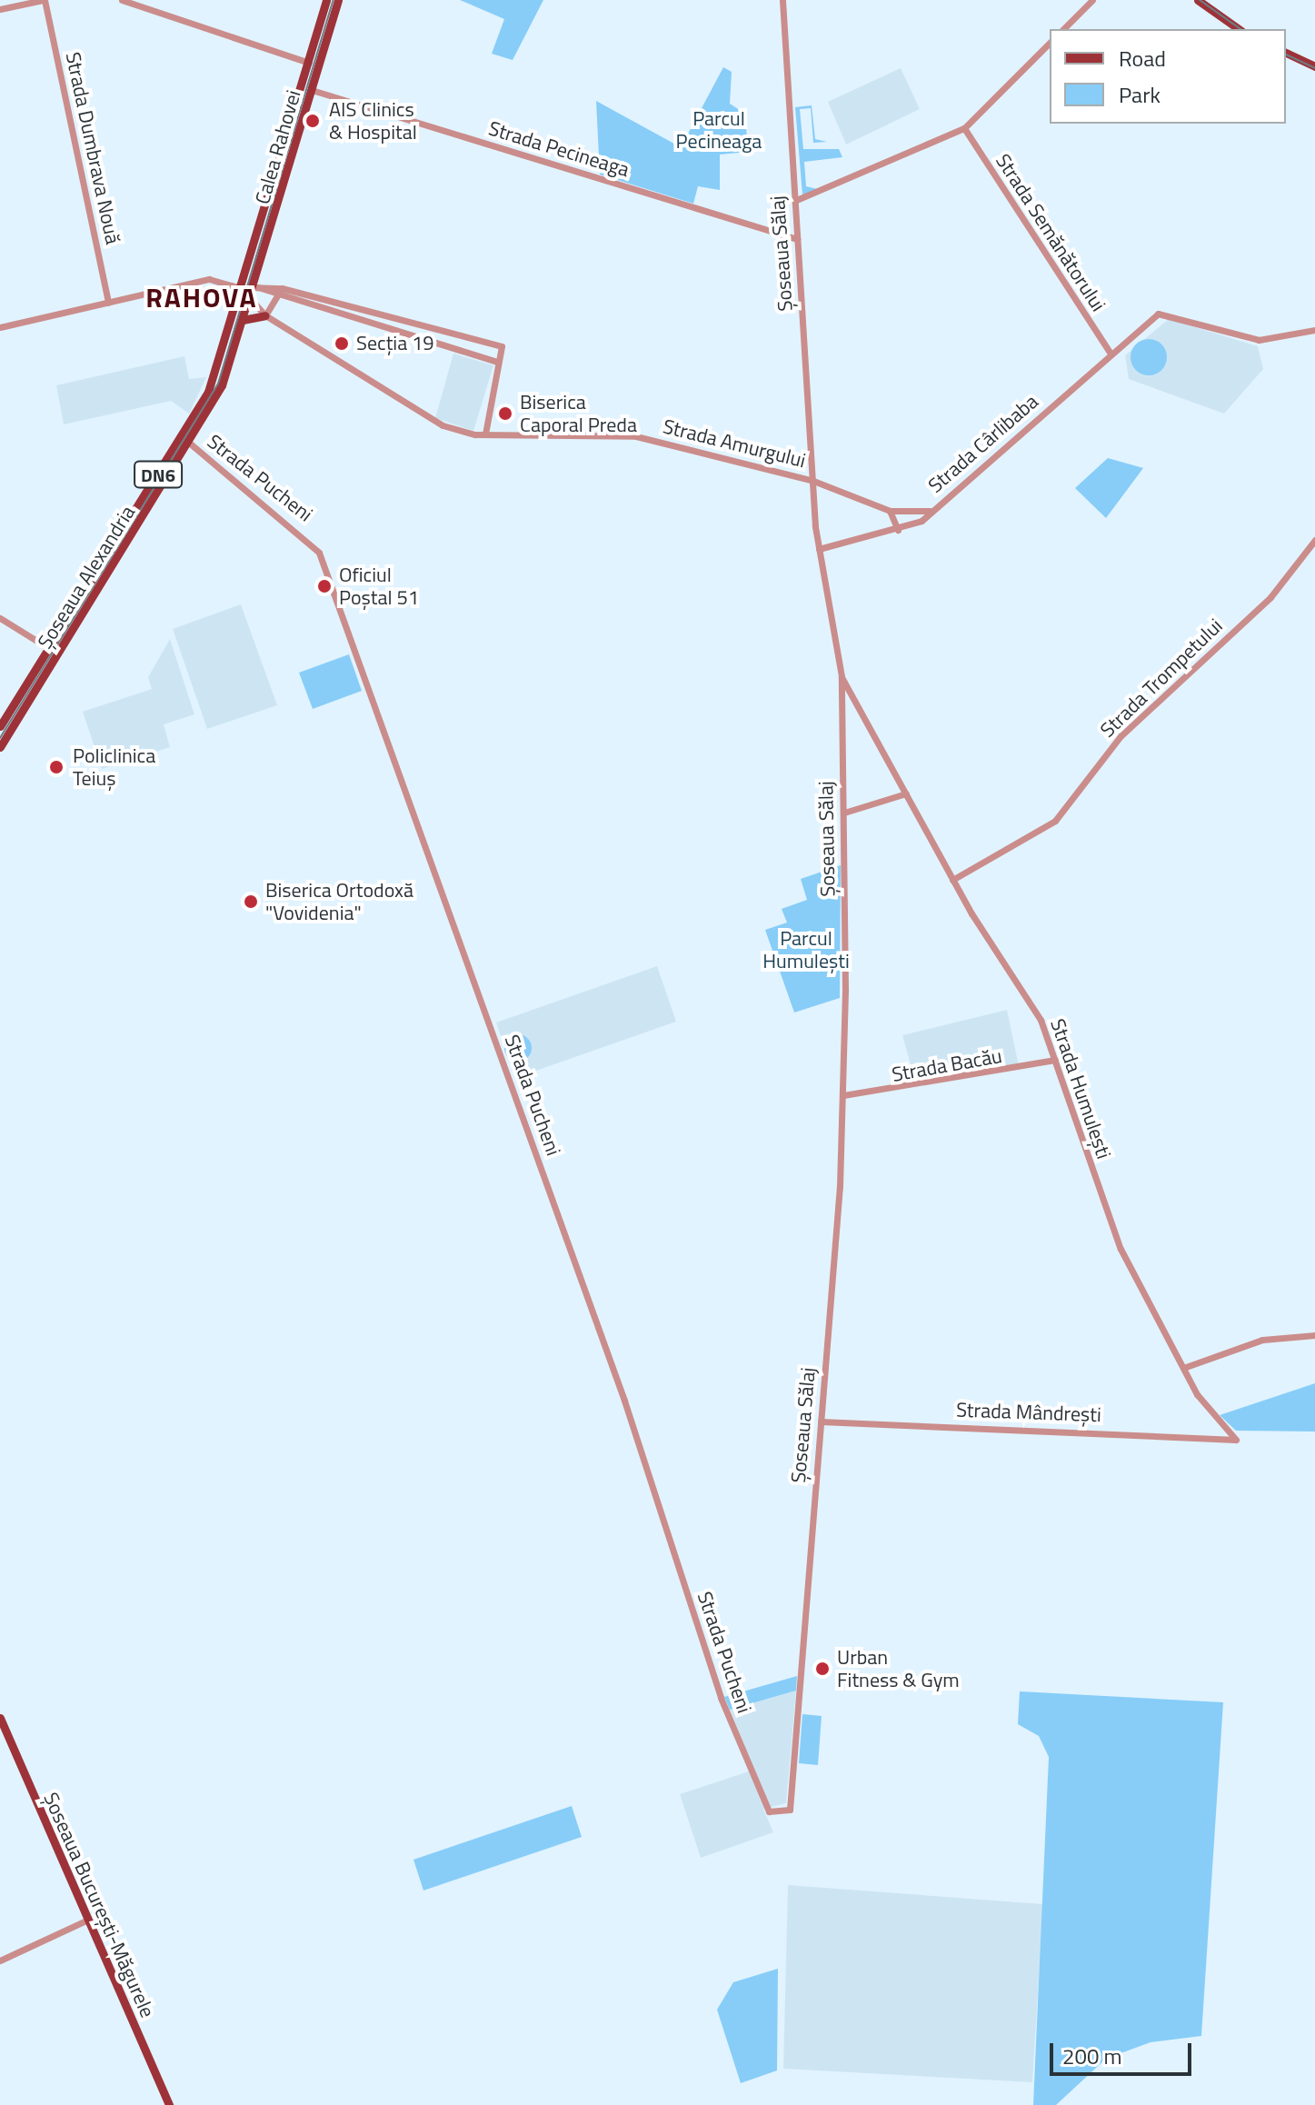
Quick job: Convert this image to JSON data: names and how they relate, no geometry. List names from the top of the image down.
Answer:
{
  "streets": {
    "main road": [
      "Calea Rahovei",
      "DN6",
      "Șoseaua Alexandria",
      "Șoseaua București-Măgurele"
    ],
    "street": [
      "Strada Dumbrava Nouă",
      "Strada Pecineaga",
      "Strada Semănătorului",
      "Șoseaua Sălaj",
      "Strada Amurgului",
      "Strada Cârlibaba",
      "Strada Pucheni",
      "Strada Trompetului",
      "Strada Bacău",
      "Strada Humulești",
      "Strada Mândrești"
    ]
  },
  "crossings": [
    ["Calea Rahovei", "Strada Pecineaga"],
    ["Calea Rahovei", "Strada Amurgului"],
    ["Calea Rahovei", "Șoseaua Alexandria"],
    ["Strada Pecineaga", "Șoseaua Sălaj"],
    ["Strada Semănătorului", "Strada Cârlibaba"],
    ["Șoseaua Sălaj", "Strada Amurgului"],
    ["Șoseaua Sălaj", "Strada Cârlibaba"],
    ["Șoseaua Sălaj", "Strada Pucheni"],
    ["Șoseaua Sălaj", "Strada Bacău"],
    ["Șoseaua Sălaj", "Strada Humulești"],
    ["Șoseaua Sălaj", "Strada Mândrești"],
    ["Strada Amurgului", "Șoseaua Alexandria"],
    ["Strada Pucheni", "Șoseaua Alexandria"],
    ["Strada Trompetului", "Strada Humulești"],
    ["Strada Bacău", "Strada Humulești"],
    ["Strada Humulești", "Strada Mândrești"]
  ],
  "districts": ["RAHOVA"],
  "parks": ["Parcul Pecineaga", "Parcul Humulești"],
  "places": [
    "AIS Clinics & Hospital",
    "Secția 19",
    "Biserica Caporal Preda",
    "Oficiul Poștal 51",
    "Policlinica Teiuș",
    "Biserica Ortodoxă \"Vovidenia\"",
    "Urban Fitness & Gym"
  ],
  "legend": ["Road", "Park"],
  "scale_bar": "200 m"
}
